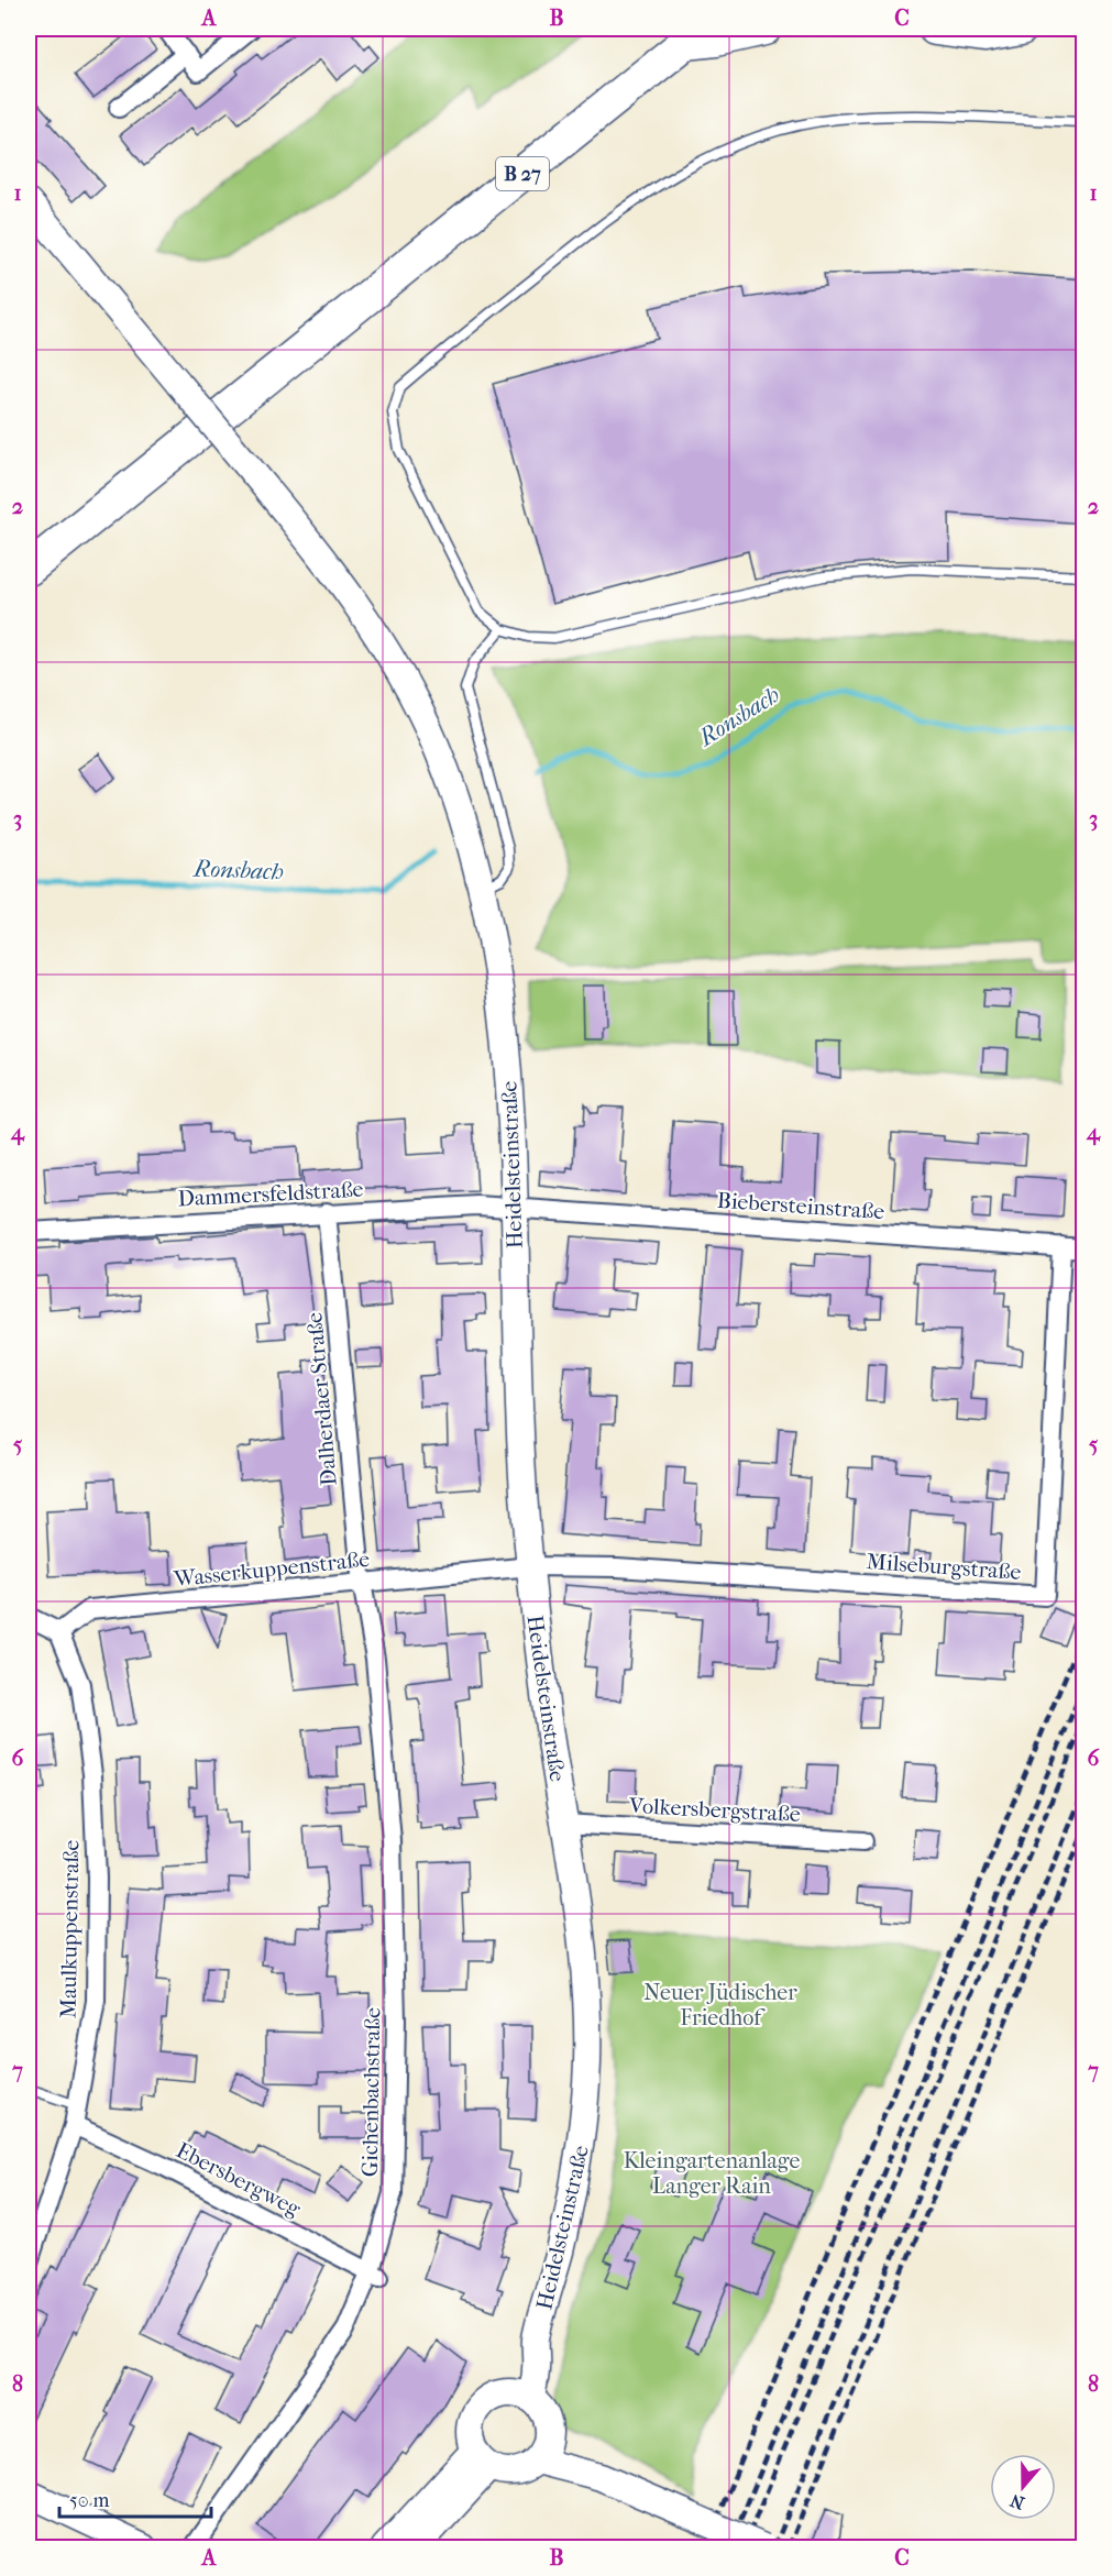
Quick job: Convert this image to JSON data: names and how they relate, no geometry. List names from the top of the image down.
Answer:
{
  "streets": {
    "highway": ["B 27"],
    "main road": ["Heidelsteinstraße"],
    "street": [
      "Dammersfeldstraße",
      "Biebersteinstraße",
      "Dalherdaer Straße",
      "Milseburgstraße",
      "Wasserkuppenstraße",
      "Volkersbergstraße",
      "Maulkuppenstraße",
      "Gichenbachstraße",
      "Ebersbergweg"
    ]
  },
  "crossings": [
    ["Heidelsteinstraße", "Dammersfeldstraße"],
    ["Heidelsteinstraße", "Biebersteinstraße"],
    ["Heidelsteinstraße", "Milseburgstraße"],
    ["Heidelsteinstraße", "Wasserkuppenstraße"],
    ["Heidelsteinstraße", "Volkersbergstraße"],
    ["Dammersfeldstraße", "Biebersteinstraße"],
    ["Dammersfeldstraße", "Dalherdaer Straße"],
    ["Biebersteinstraße", "Milseburgstraße"],
    ["Dalherdaer Straße", "Wasserkuppenstraße"],
    ["Dalherdaer Straße", "Gichenbachstraße"],
    ["Milseburgstraße", "Wasserkuppenstraße"],
    ["Wasserkuppenstraße", "Maulkuppenstraße"],
    ["Wasserkuppenstraße", "Gichenbachstraße"],
    ["Maulkuppenstraße", "Ebersbergweg"],
    ["Gichenbachstraße", "Ebersbergweg"]
  ],
  "water": ["Ronsbach"],
  "parks": ["Neuer Jüdischer Friedhof", "Kleingartenanlage Langer Rain"],
  "scale_bar": "50 m",
  "north": "bottom",
  "grid": {
    "columns": ["A", "B", "C"],
    "rows": [
      "1",
      "2",
      "3",
      "4",
      "5",
      "6",
      "7",
      "8"
    ]
  }
}
